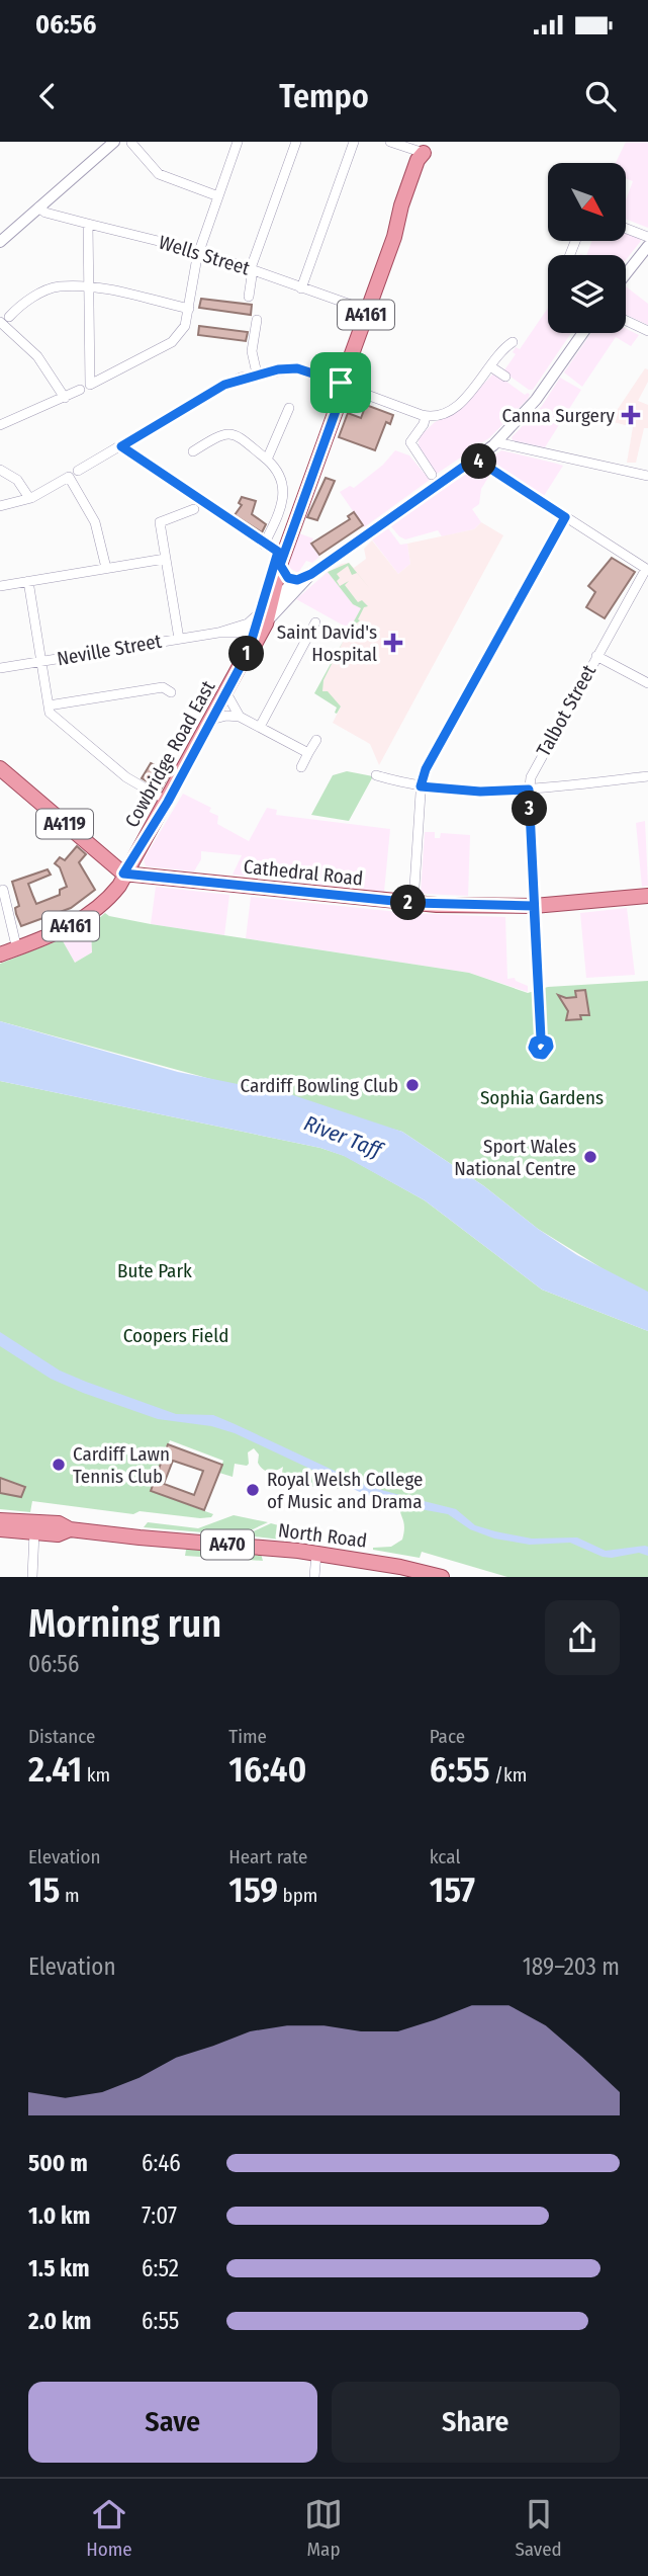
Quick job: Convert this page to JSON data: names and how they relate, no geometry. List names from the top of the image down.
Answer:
{
  "streets": {
    "main road": [
      "A4161",
      "Cowbridge Road East",
      "A4119",
      "Cathedral Road",
      "North Road",
      "A470"
    ],
    "street": ["Wells Street", "Neville Street", "Talbot Street"]
  },
  "crossings": [
    ["Wells Street", "A4161"],
    ["A4161", "Neville Street"],
    ["A4161", "Cowbridge Road East"],
    ["Neville Street", "Cowbridge Road East"],
    ["Talbot Street", "Cathedral Road"],
    ["Cowbridge Road East", "A4119"],
    ["Cowbridge Road East", "Cathedral Road"],
    ["A4119", "Cathedral Road"]
  ],
  "water": ["River Taff"],
  "parks": ["Sophia Gardens", "Bute Park", "Coopers Field"],
  "places": {
    "health": ["Canna Surgery", "Saint David's Hospital"],
    "other": [
      "Cardiff Bowling Club",
      "Sport Wales National Centre",
      "Cardiff Lawn Tennis Club",
      "Royal Welsh College of Music and Drama"
    ]
  },
  "north": "bottom right",
  "page": {
    "status": "06:56",
    "header": "Tempo",
    "pins": [
      "4",
      "1",
      "3",
      "2"
    ],
    "heading": ["Morning run", "06:56"],
    "stats": [
      ["Distance", "2.41 km"],
      ["Time", "16:40"],
      ["Pace", "6:55 /km"],
      ["Elevation", "15 m"],
      ["Heart rate", "159 bpm"],
      ["kcal", "157"]
    ],
    "chart": ["Elevation", "189–203 m"],
    "list": [
      {
        "name": "500 m",
        "note": "6:46"
      },
      {
        "name": "1.0 km",
        "note": "7:07"
      },
      {
        "name": "1.5 km",
        "note": "6:52"
      },
      {
        "name": "2.0 km",
        "note": "6:55"
      }
    ],
    "buttons": ["Save", "Share"],
    "tabs": ["Home", "Map", "Saved"]
  }
}
